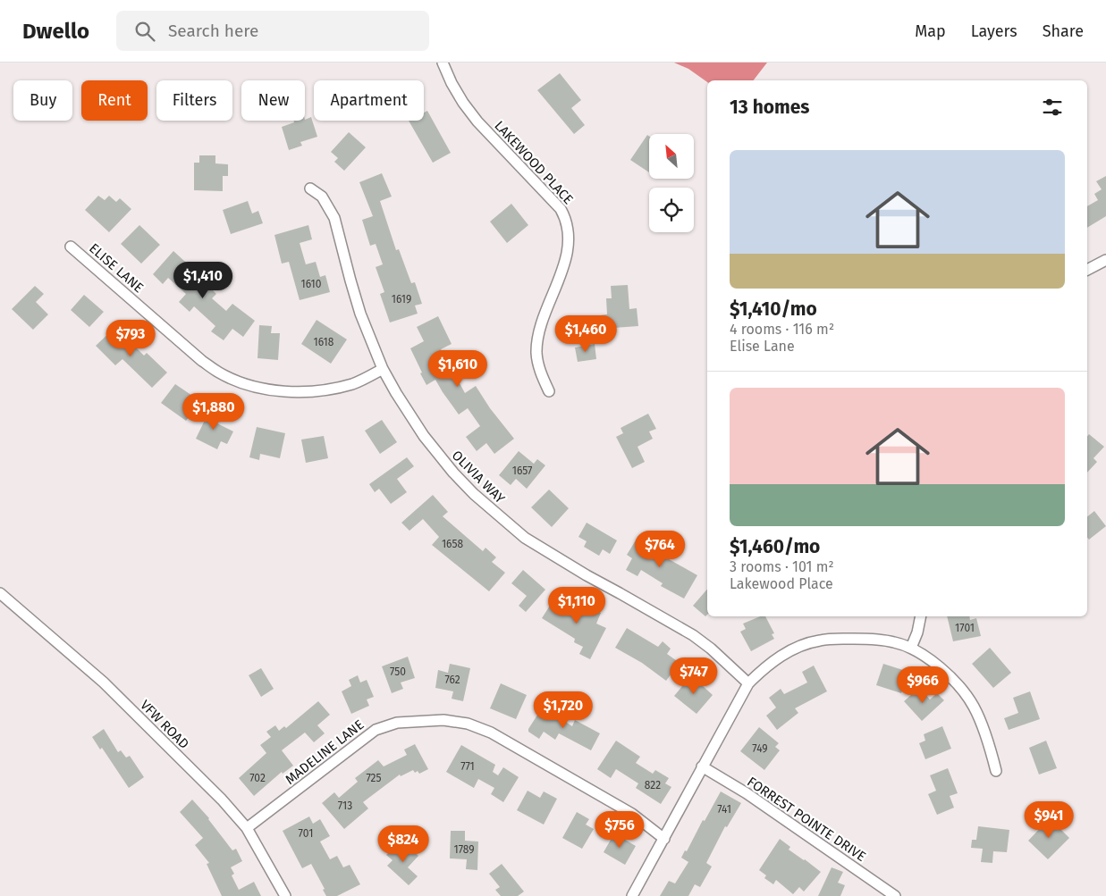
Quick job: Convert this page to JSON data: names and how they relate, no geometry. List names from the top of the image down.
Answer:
{
  "streets": {
    "street": [
      "LAKEWOOD PLACE",
      "ELISE LANE",
      "OLIVIA WAY",
      "VFW ROAD",
      "MADELINE LANE",
      "FORREST POINTE DRIVE"
    ]
  },
  "crossings": [
    ["ELISE LANE", "OLIVIA WAY"],
    ["VFW ROAD", "MADELINE LANE"]
  ],
  "house_numbers": [
    "1610",
    "1619",
    "1618",
    "1657",
    "1658",
    "1701",
    "750",
    "762",
    "749",
    "771",
    "702",
    "725",
    "822",
    "713",
    "741",
    "701",
    "1789"
  ],
  "north": "top left",
  "page": {
    "header": "Dwello",
    "search": "Search here",
    "nav": ["Map", "Layers", "Share"],
    "chip": [
      "Buy",
      "Rent",
      "Filters",
      "New",
      "Apartment"
    ],
    "heading": "13 homes",
    "list": [
      {
        "name": "$1,410/mo",
        "note": "4 rooms · 116 m² · Elise Lane"
      },
      {
        "name": "$1,460/mo",
        "note": "3 rooms · 101 m² · Lakewood Place"
      }
    ],
    "price": [
      "$1,410",
      "$1,460",
      "$793",
      "$1,610",
      "$1,880",
      "$764",
      "$1,110",
      "$747",
      "$966",
      "$1,720",
      "$941",
      "$756",
      "$824"
    ]
  }
}
